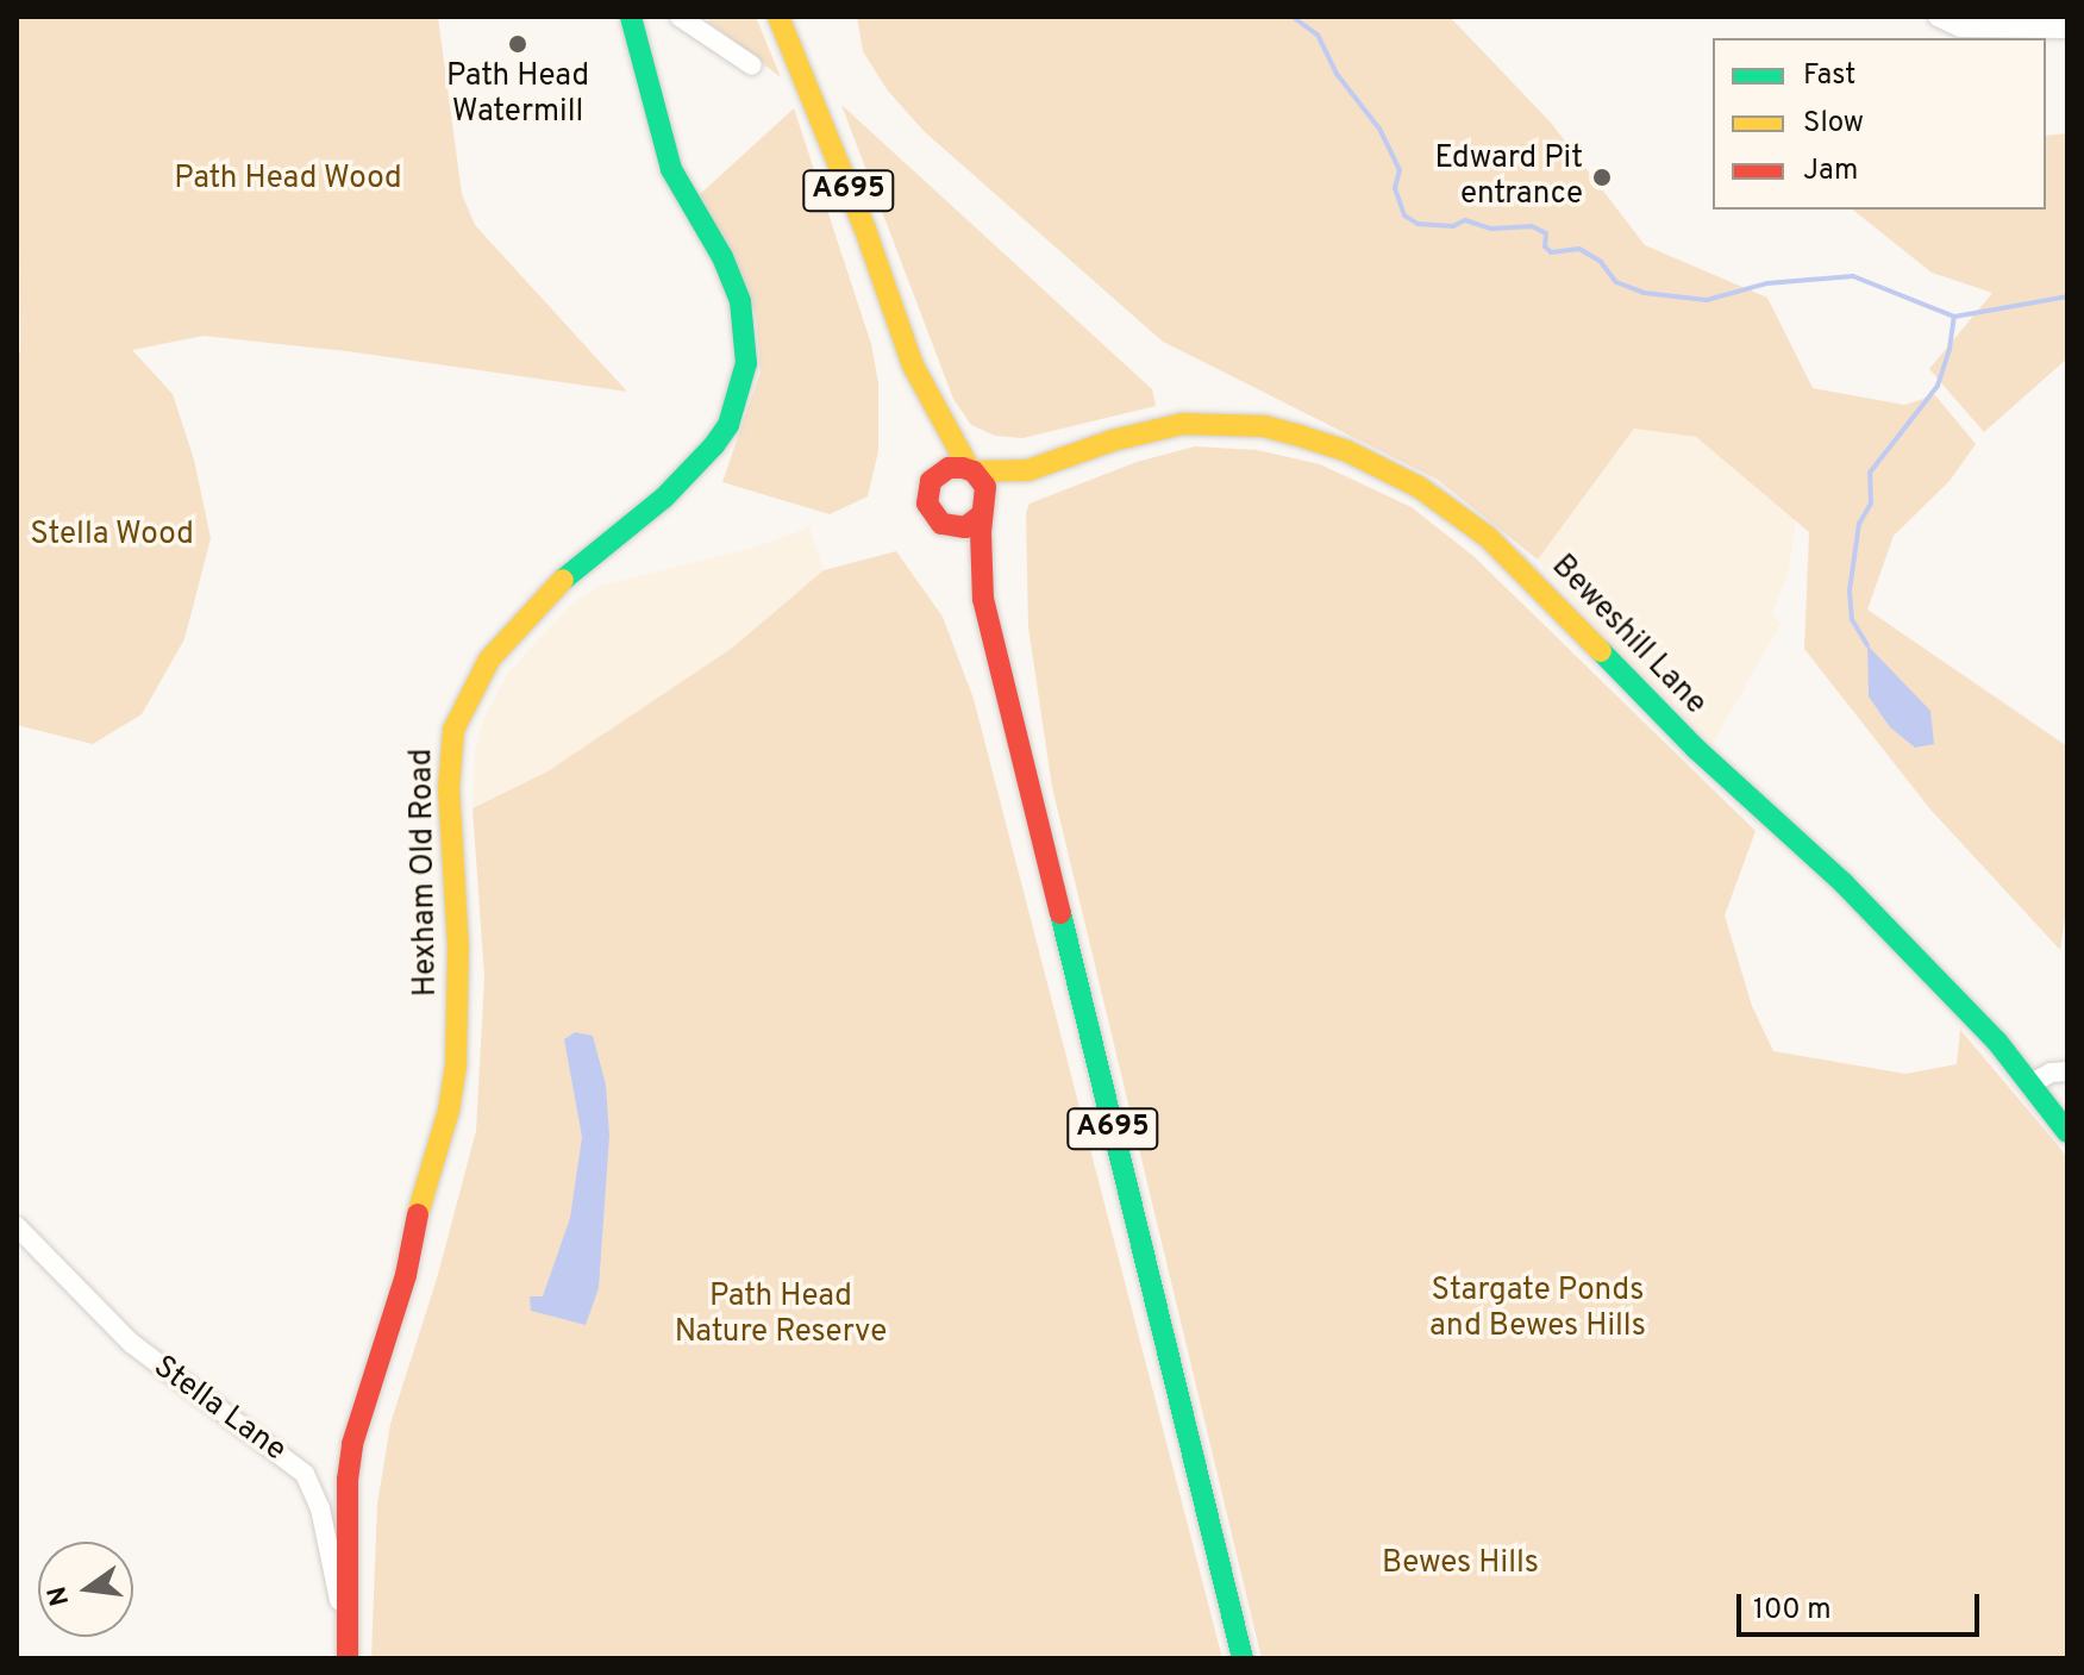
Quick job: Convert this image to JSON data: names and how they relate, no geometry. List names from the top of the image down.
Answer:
{
  "streets": {
    "street": [
      "A695",
      "Beweshill Lane",
      "Hexham Old Road",
      "Stella Lane"
    ]
  },
  "crossings": [
    ["A695", "Beweshill Lane"],
    ["Hexham Old Road", "Stella Lane"]
  ],
  "parks": [
    "Path Head Wood",
    "Stella Wood",
    "Stargate Ponds and Bewes Hills",
    "Path Head Nature Reserve",
    "Bewes Hills"
  ],
  "places": ["Path Head Watermill", "Edward Pit entrance"],
  "legend": ["Fast", "Slow", "Jam"],
  "scale_bar": "100 m",
  "north": "left"
}
